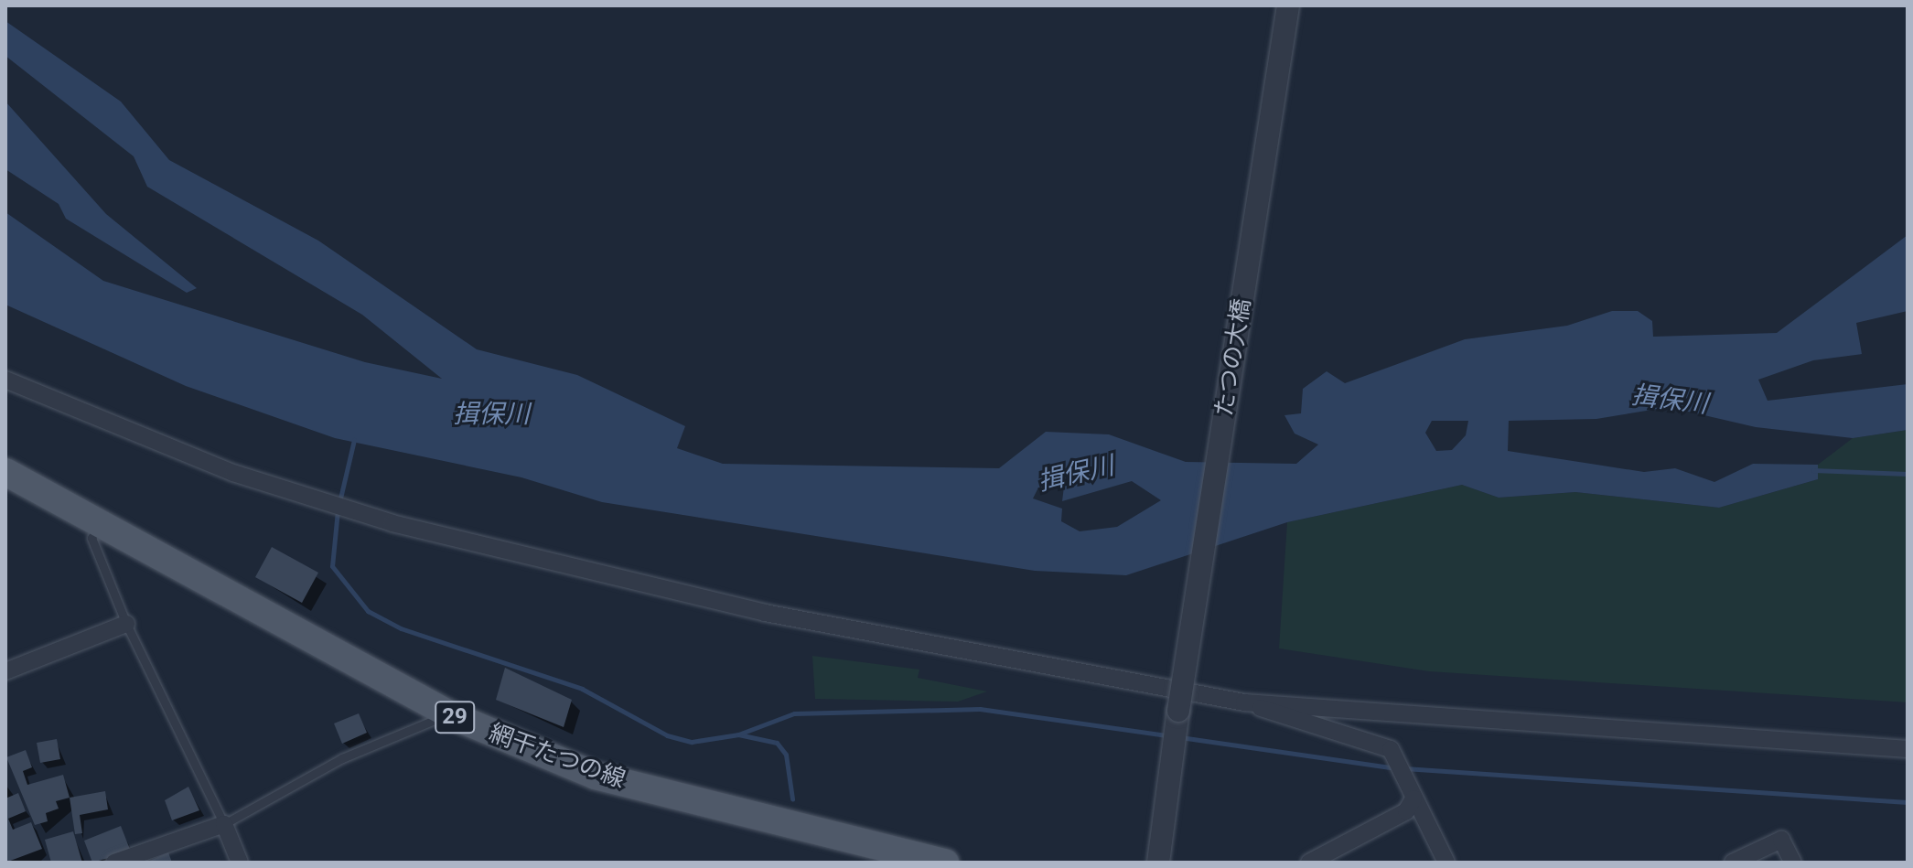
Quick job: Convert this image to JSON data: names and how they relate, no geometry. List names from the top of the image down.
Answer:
{
  "streets": {
    "main road": ["29", "網干たつの線"],
    "street": ["たつの大橋"]
  },
  "water": ["揖保川"]
}
